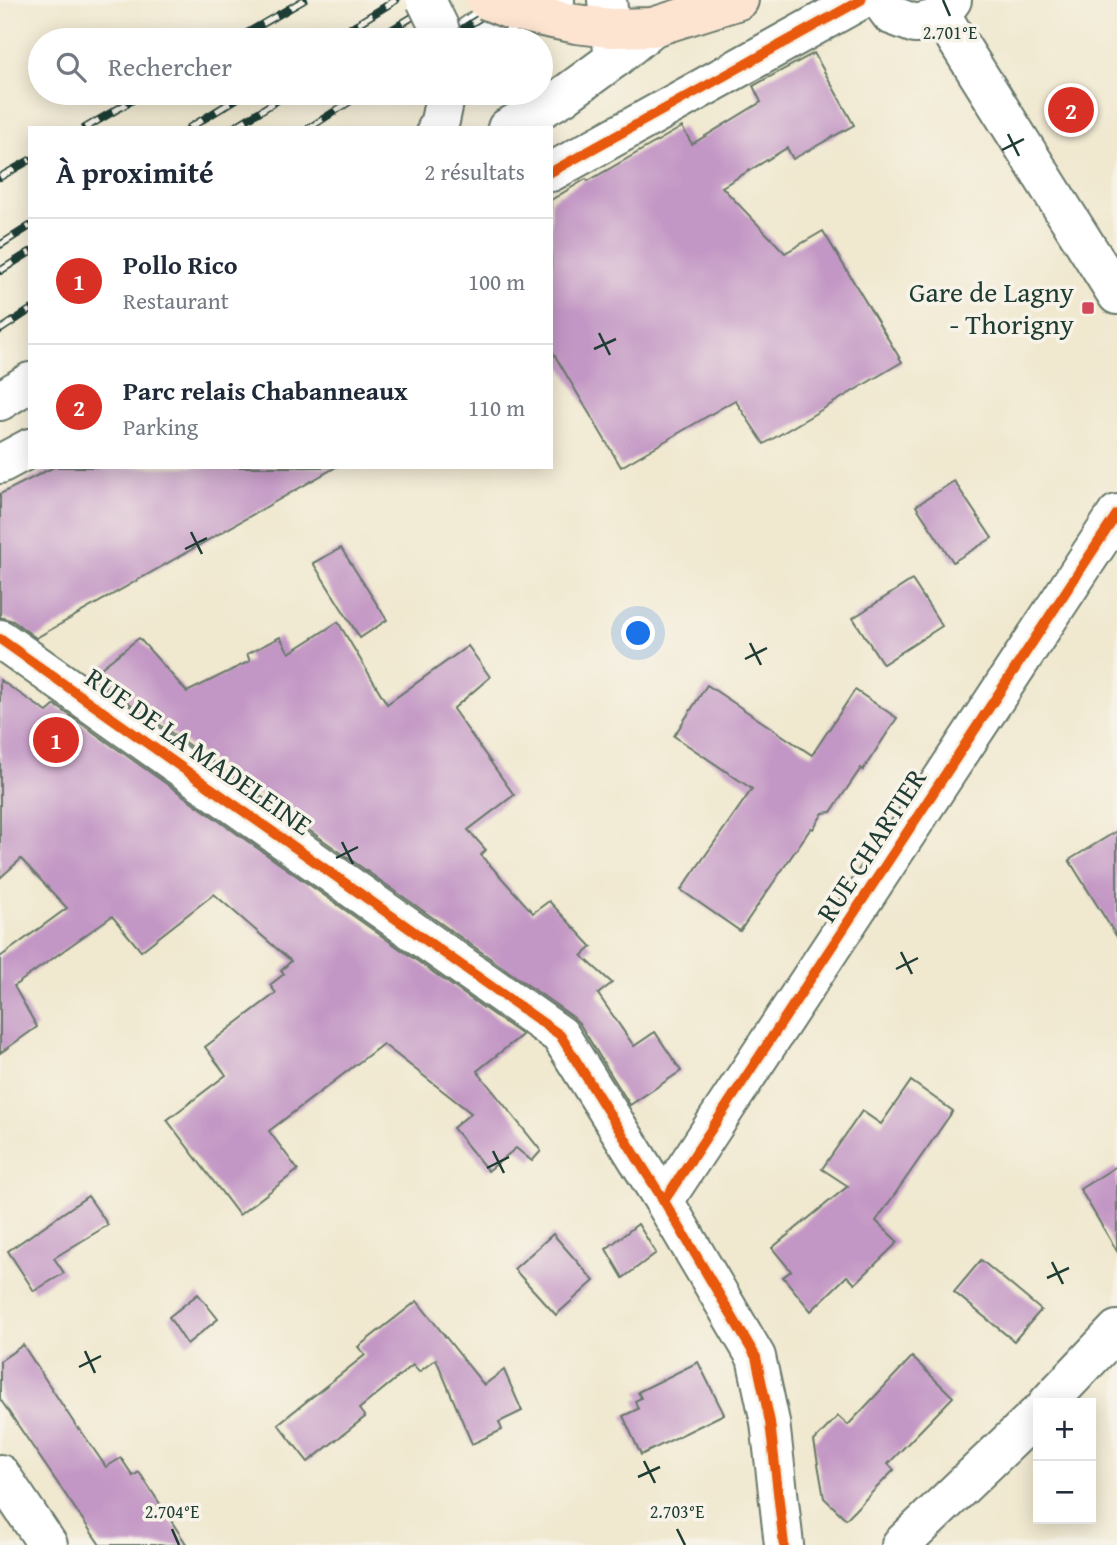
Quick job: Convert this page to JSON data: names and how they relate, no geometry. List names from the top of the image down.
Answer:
{
  "streets": {
    "street": ["RUE DE LA MADELEINE", "RUE CHARTIER"]
  },
  "crossings": [
    ["RUE DE LA MADELEINE", "RUE CHARTIER"]
  ],
  "places": {
    "transit": ["Gare de Lagny - Thorigny"]
  },
  "page": {
    "search": "Rechercher",
    "pins": ["2", "1"],
    "heading": ["À proximité", "2 résultats"],
    "list": [
      {
        "mark": "1",
        "name": "Pollo Rico",
        "note": "Restaurant",
        "value": "100 m"
      },
      {
        "mark": "2",
        "name": "Parc relais Chabanneaux",
        "note": "Parking",
        "value": "110 m"
      }
    ],
    "map_buttons": ["+", "−"]
  },
  "coordinates": ["2.701°E", "2.704°E", "2.703°E"]
}
